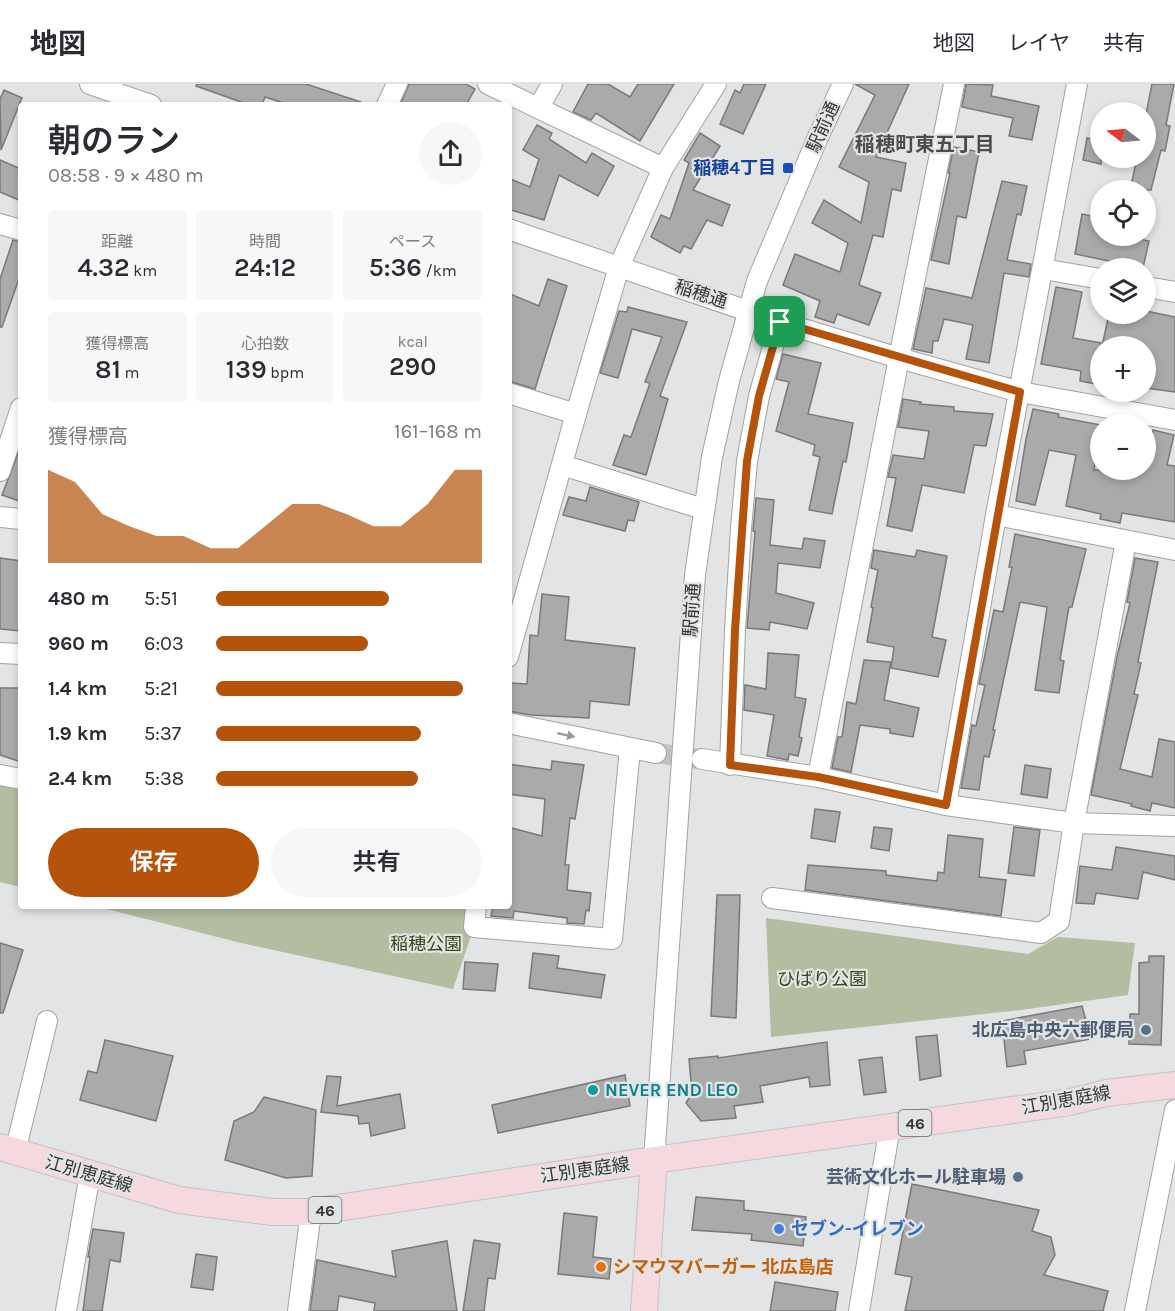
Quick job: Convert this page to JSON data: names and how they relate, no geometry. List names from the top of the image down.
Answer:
{
  "streets": {
    "main road": ["江別恵庭線", "46"],
    "street": ["駅前通", "稲穂通"]
  },
  "crossings": [
    ["駅前通", "稲穂通"],
    ["駅前通", "江別恵庭線"]
  ],
  "districts": ["稲穂町東五丁目"],
  "parks": ["稲穂公園", "ひばり公園"],
  "places": {
    "transit": ["稲穂4丁目"],
    "other": [
      "北広島中央六郵便局",
      "NEVER END LEO",
      "芸術文化ホール駐車場",
      "セブン-イレブン",
      "シマウマバーガー 北広島店"
    ]
  },
  "north": "left",
  "page": {
    "header": "地図",
    "nav": ["地図", "レイヤ", "共有"],
    "map_buttons": ["+", "−"],
    "heading": ["朝のラン", "08:58 · 9 × 480 m"],
    "stats": [
      ["距離", "4.32 km"],
      ["時間", "24:12"],
      ["ペース", "5:36 /km"],
      ["獲得標高", "81 m"],
      ["心拍数", "139 bpm"],
      ["kcal", "290"]
    ],
    "chart": ["獲得標高", "161–168 m"],
    "list": [
      {
        "name": "480 m",
        "note": "5:51"
      },
      {
        "name": "960 m",
        "note": "6:03"
      },
      {
        "name": "1.4 km",
        "note": "5:21"
      },
      {
        "name": "1.9 km",
        "note": "5:37"
      },
      {
        "name": "2.4 km",
        "note": "5:38"
      }
    ],
    "buttons": ["保存", "共有"]
  }
}
